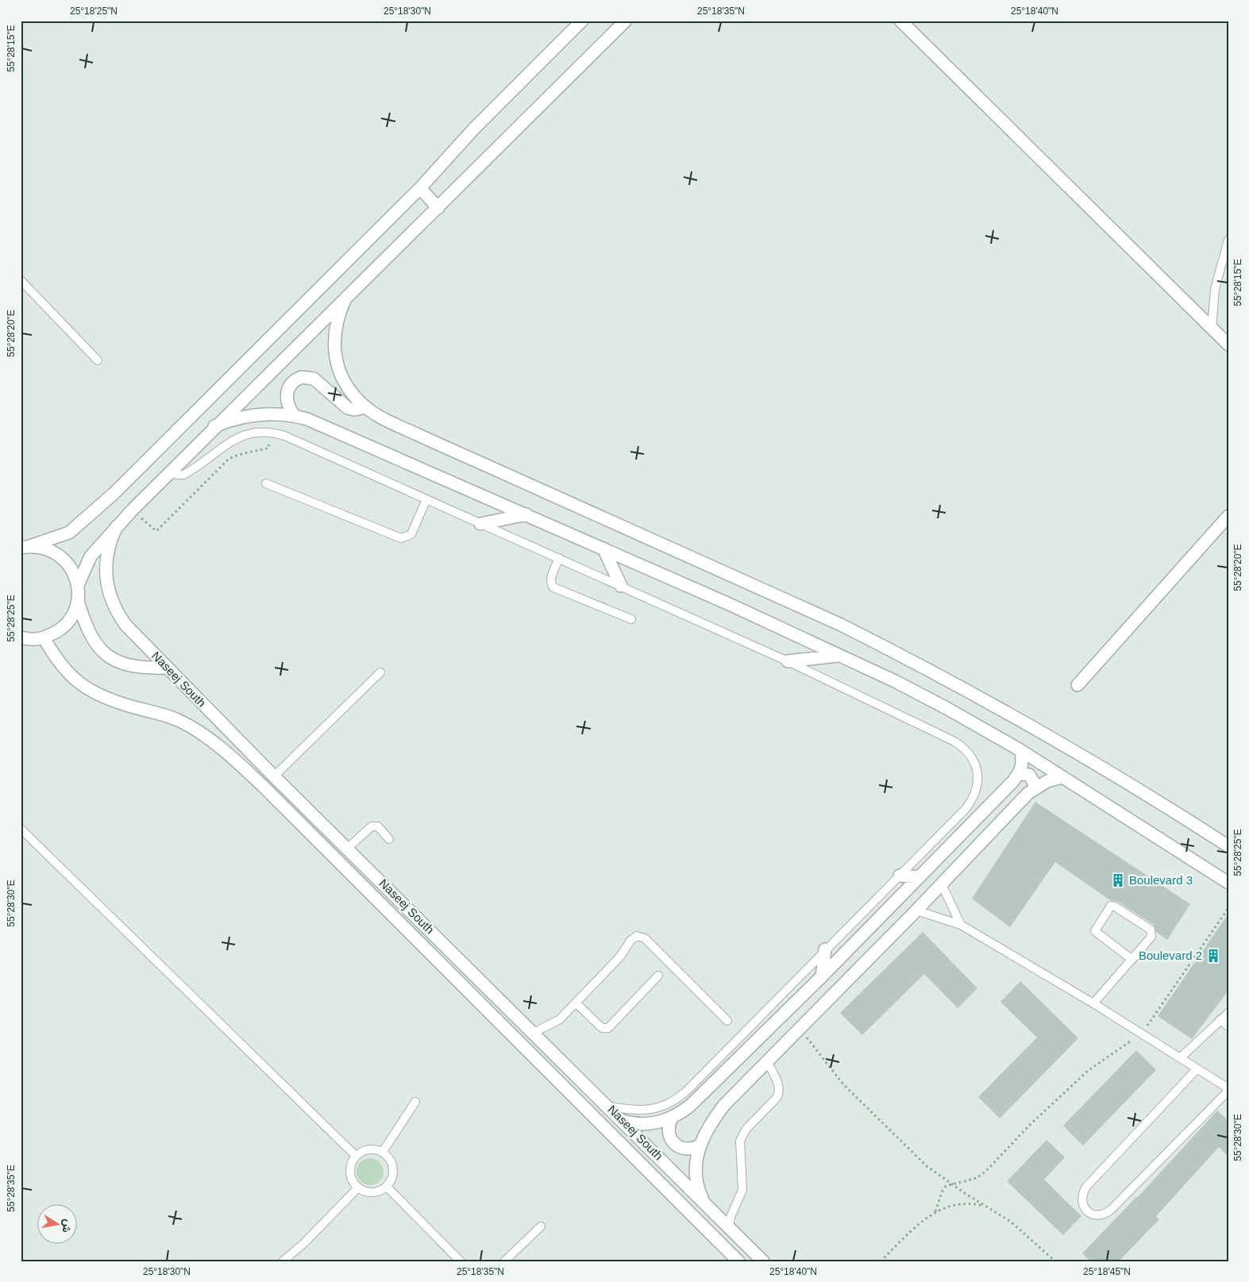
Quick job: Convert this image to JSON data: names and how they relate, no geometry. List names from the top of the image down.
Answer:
{
  "streets": {
    "street": ["Naseej South"]
  },
  "places": {
    "building": ["Boulevard 3", "Boulevard 2"]
  },
  "north": "right",
  "coordinates": [
    "25°18'25\"N",
    "25°18'30\"N",
    "25°18'35\"N",
    "25°18'40\"N",
    "55°28'15\"E",
    "55°28'20\"E",
    "55°28'25\"E",
    "55°28'30\"E",
    "55°28'35\"E",
    "25°18'45\"N"
  ]
}
